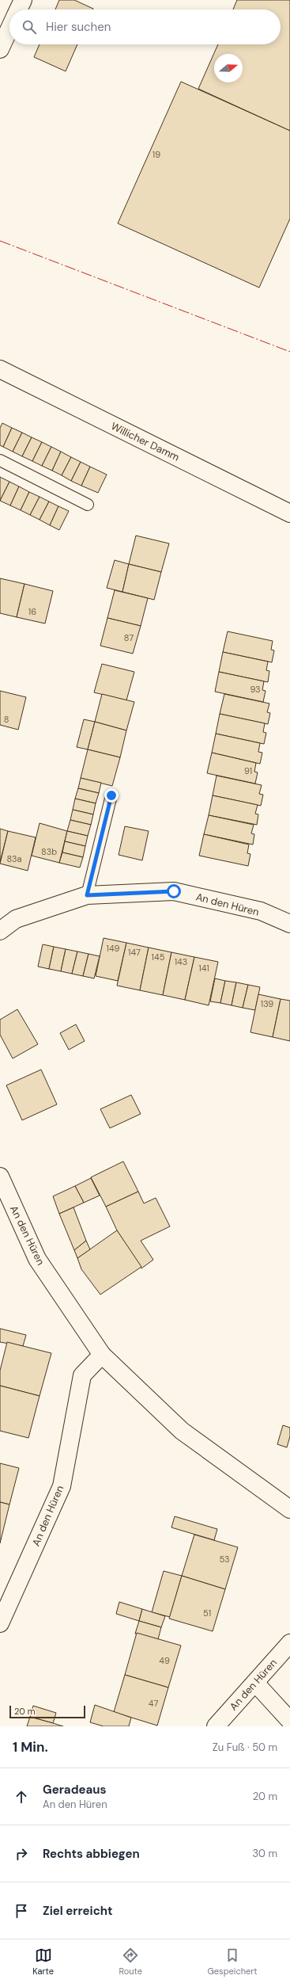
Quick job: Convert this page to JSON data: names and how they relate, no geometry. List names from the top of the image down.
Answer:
{
  "streets": {
    "street": ["Willicher Damm", "An den Hüren"]
  },
  "house_numbers": [
    "19",
    "16",
    "87",
    "93",
    "8",
    "91",
    "83b",
    "83a",
    "149",
    "147",
    "145",
    "143",
    "141",
    "139",
    "53",
    "51",
    "49",
    "47"
  ],
  "scale_bar": "20 m",
  "north": "right",
  "page": {
    "search": "Hier suchen",
    "scale": "20 m",
    "heading": ["1 Min.", "Zu Fuß · 50 m"],
    "list": [
      ["Geradeaus", "An den Hüren", "20 m"],
      ["Rechts abbiegen", "30 m"],
      "Ziel erreicht"
    ],
    "nav": ["Karte", "Route", "Gespeichert"]
  }
}
